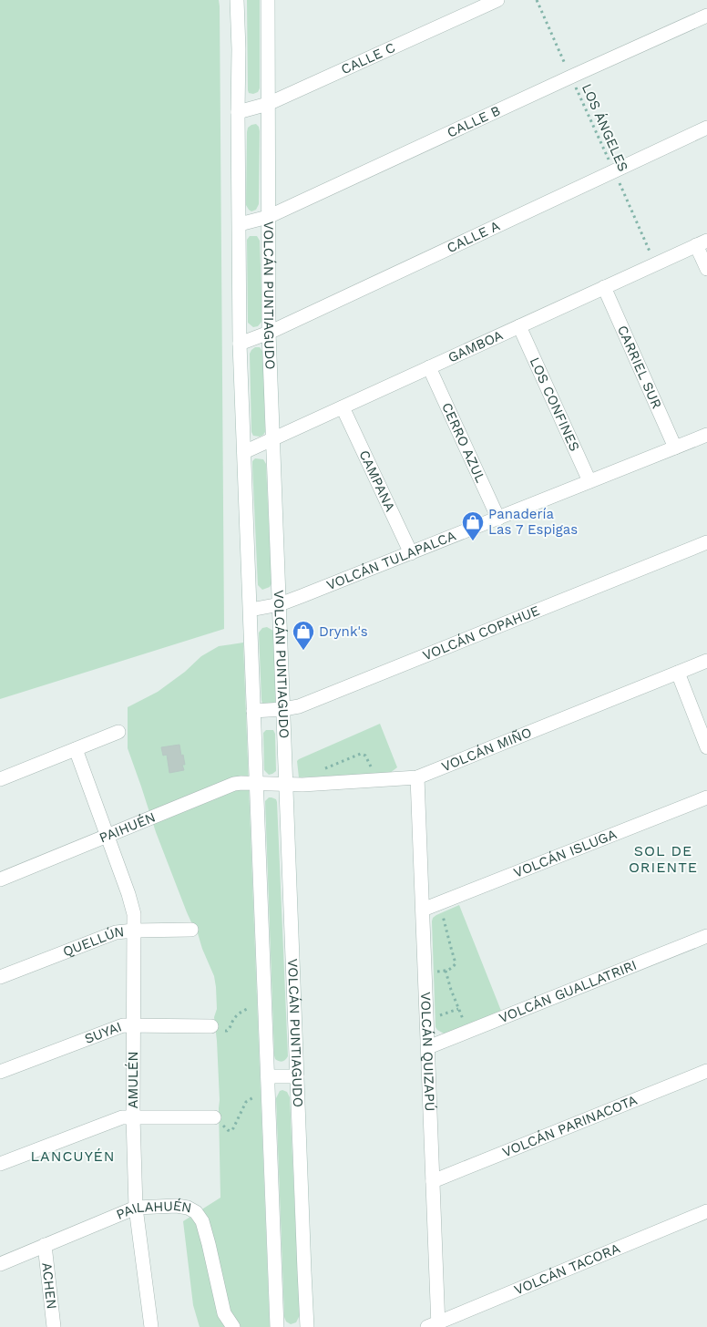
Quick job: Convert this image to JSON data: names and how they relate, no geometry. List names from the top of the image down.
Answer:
{
  "streets": {
    "street": [
      "CALLE C",
      "CALLE B",
      "CALLE A",
      "VOLCÁN PUNTIAGUDO",
      "GAMBOA",
      "CARRIEL SUR",
      "LOS CONFINES",
      "CERRO AZUL",
      "CAMPANA",
      "VOLCÁN TULAPALCA",
      "VOLCÁN COPAHUE",
      "VOLCÁN MIÑO",
      "PAIHUÉN",
      "VOLCÁN ISLUGA",
      "QUELLÚN",
      "VOLCÁN GUALLATRIRI",
      "SUYAI",
      "VOLCÁN QUIZAPÚ",
      "AMULÉN",
      "VOLCÁN PARINACOTA",
      "PAILAHUÉN",
      "VOLCÁN TACORA",
      "ACHEN"
    ],
    "path": ["LOS ÁNGELES"]
  },
  "crossings": [
    ["CALLE C", "VOLCÁN PUNTIAGUDO"],
    ["CALLE B", "LOS ÁNGELES"],
    ["CALLE B", "VOLCÁN PUNTIAGUDO"],
    ["LOS ÁNGELES", "CALLE A"],
    ["LOS ÁNGELES", "GAMBOA"],
    ["CALLE A", "VOLCÁN PUNTIAGUDO"],
    ["VOLCÁN PUNTIAGUDO", "GAMBOA"],
    ["VOLCÁN PUNTIAGUDO", "VOLCÁN TULAPALCA"],
    ["VOLCÁN PUNTIAGUDO", "VOLCÁN COPAHUE"],
    ["VOLCÁN PUNTIAGUDO", "VOLCÁN MIÑO"],
    ["VOLCÁN PUNTIAGUDO", "PAIHUÉN"],
    ["GAMBOA", "CARRIEL SUR"],
    ["GAMBOA", "LOS CONFINES"],
    ["GAMBOA", "CERRO AZUL"],
    ["GAMBOA", "CAMPANA"],
    ["CARRIEL SUR", "VOLCÁN TULAPALCA"],
    ["LOS CONFINES", "VOLCÁN TULAPALCA"],
    ["CERRO AZUL", "VOLCÁN TULAPALCA"],
    ["CAMPANA", "VOLCÁN TULAPALCA"],
    ["VOLCÁN MIÑO", "PAIHUÉN"],
    ["VOLCÁN MIÑO", "VOLCÁN QUIZAPÚ"],
    ["PAIHUÉN", "AMULÉN"],
    ["VOLCÁN ISLUGA", "VOLCÁN QUIZAPÚ"],
    ["QUELLÚN", "AMULÉN"],
    ["VOLCÁN GUALLATRIRI", "VOLCÁN QUIZAPÚ"],
    ["SUYAI", "AMULÉN"],
    ["VOLCÁN QUIZAPÚ", "VOLCÁN PARINACOTA"],
    ["VOLCÁN QUIZAPÚ", "VOLCÁN TACORA"],
    ["AMULÉN", "PAILAHUÉN"],
    ["PAILAHUÉN", "ACHEN"]
  ],
  "districts": ["SOL DE ORIENTE", "LANCUYÉN"],
  "places": {
    "shop": ["Panadería Las 7 Espigas", "Drynk's"]
  }
}
